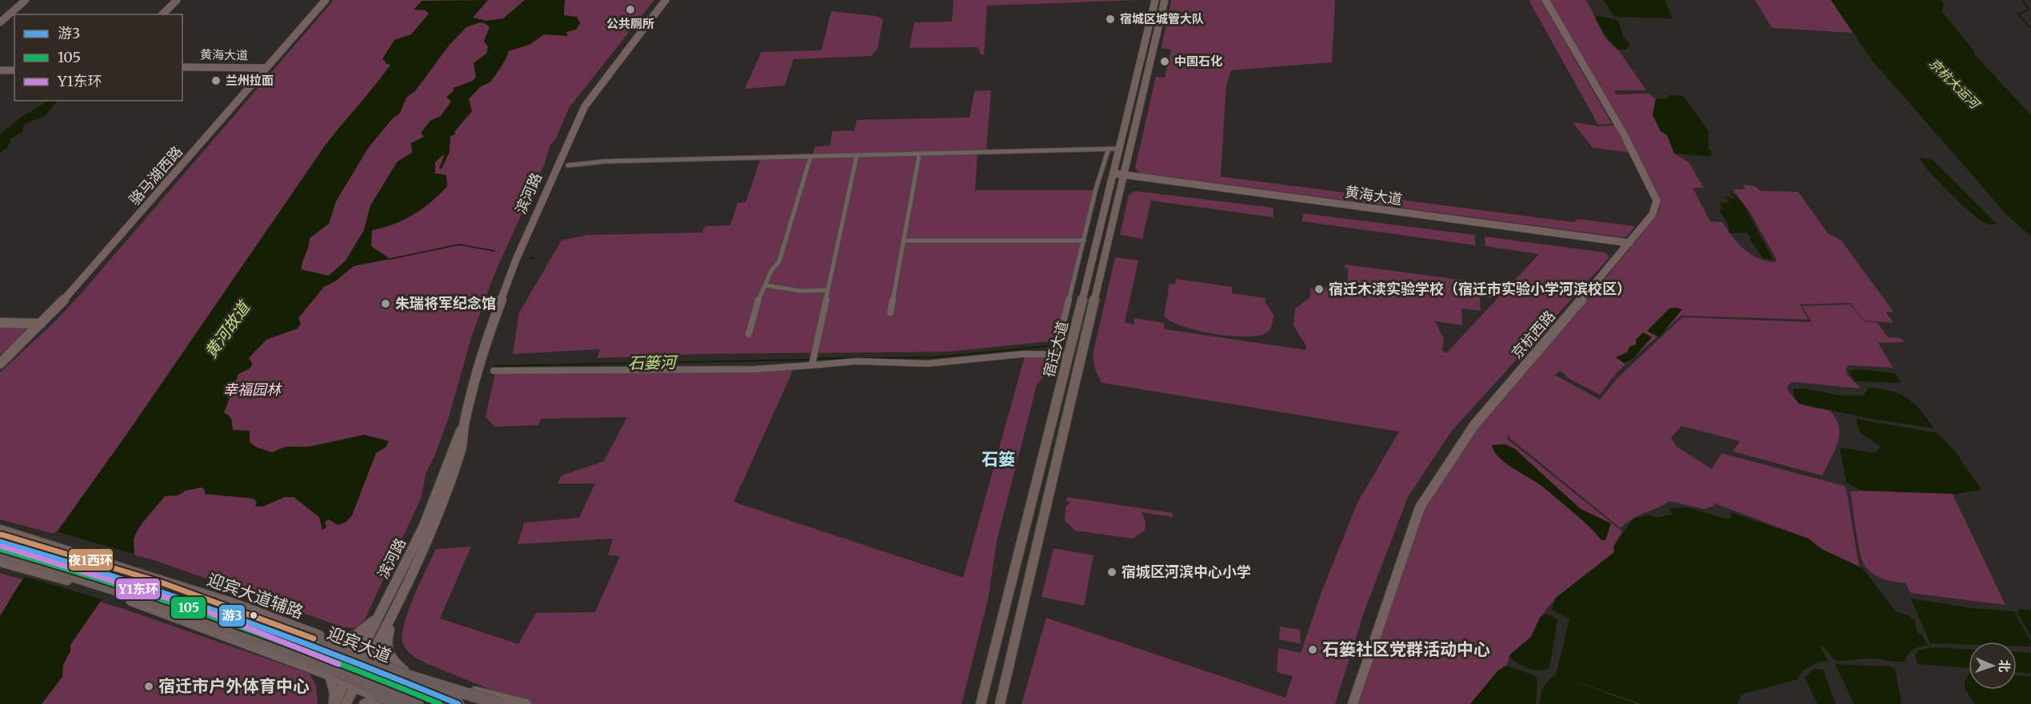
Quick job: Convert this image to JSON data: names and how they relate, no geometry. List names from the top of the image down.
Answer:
{
  "streets": {
    "highway": ["迎宾大道"],
    "main road": [
      "黄海大道",
      "骆马湖西路",
      "滨河路",
      "京杭西路",
      "宿迁大道",
      "迎宾大道辅路"
    ]
  },
  "crossings": [
    ["黄海大道", "骆马湖西路"],
    ["黄海大道", "京杭西路"],
    ["黄海大道", "宿迁大道"],
    ["滨河路", "迎宾大道辅路"]
  ],
  "districts": ["石篓"],
  "water": ["京杭大运河", "黄河故道", "石篓河"],
  "parks": ["幸福园林"],
  "places": [
    "公共厕所",
    "宿城区城管大队",
    "中国石化",
    "兰州拉面",
    "宿迁木渎实验学校（宿迁市实验小学河滨校区）",
    "朱瑞将军纪念馆",
    "宿城区河滨中心小学",
    "石篓社区党群活动中心",
    "宿迁市户外体育中心"
  ],
  "lines": [
    "transit line 夜1西环",
    "transit line 游3",
    "transit line Y1东环",
    "transit line 105"
  ],
  "legend": ["游3", "105", "Y1东环"],
  "north": "right"
}
